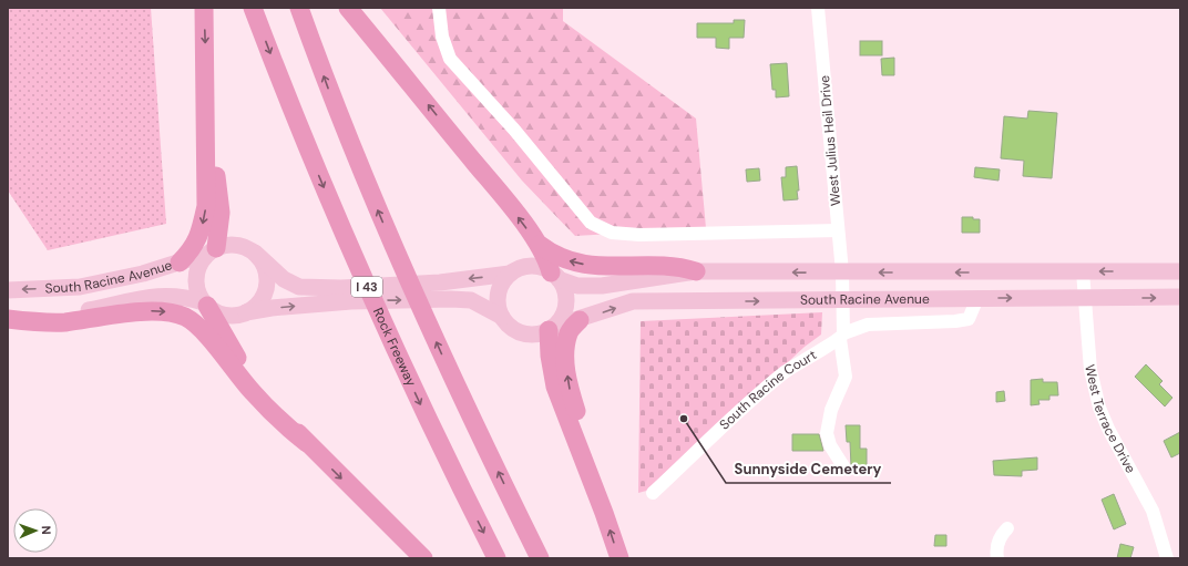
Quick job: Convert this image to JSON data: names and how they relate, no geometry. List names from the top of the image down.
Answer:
{
  "streets": {
    "highway": ["I 43", "Rock Freeway"],
    "main road": ["South Racine Avenue"],
    "street": ["West Julius Heil Drive", "South Racine Court", "West Terrace Drive"]
  },
  "crossings": [
    ["West Julius Heil Drive", "South Racine Avenue"],
    ["South Racine Avenue", "South Racine Court"],
    ["South Racine Avenue", "West Terrace Drive"]
  ],
  "places": ["Sunnyside Cemetery"],
  "north": "right"
}
